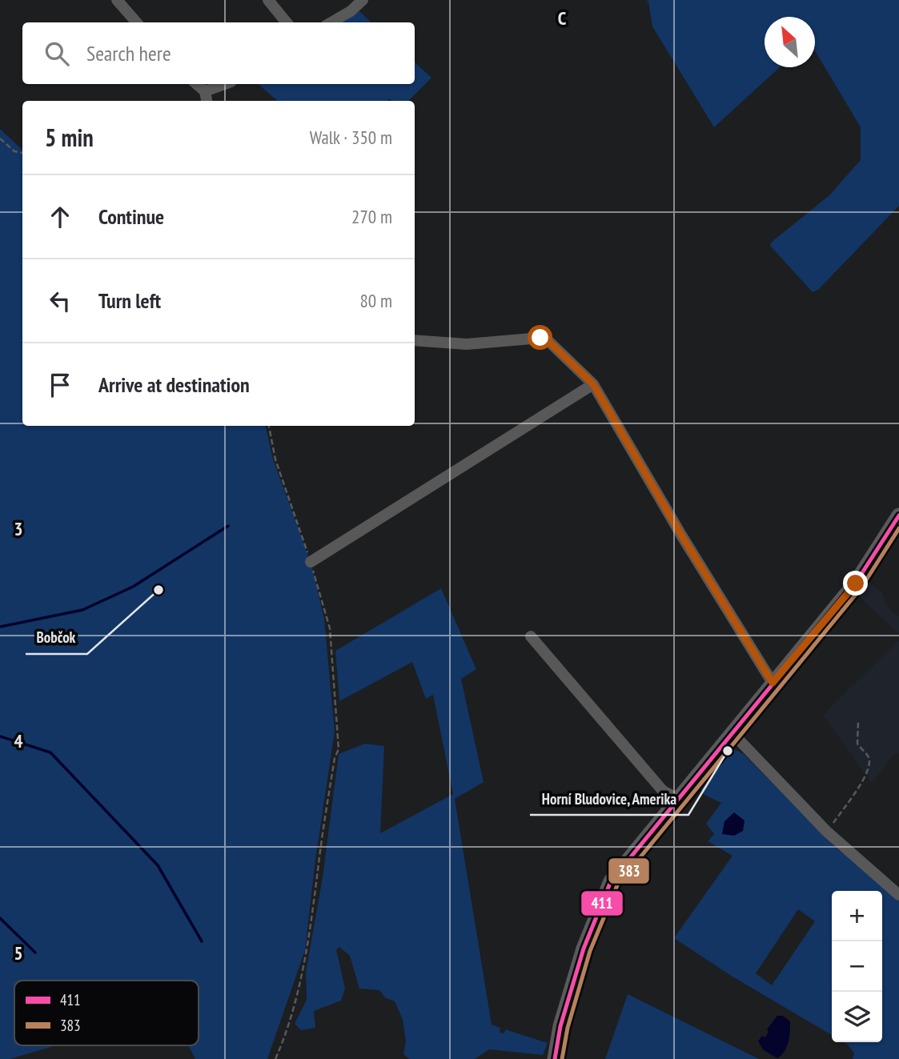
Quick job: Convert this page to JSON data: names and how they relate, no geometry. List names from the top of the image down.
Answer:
{
  "places": ["Bobčok", "Horní Bludovice, Amerika"],
  "lines": ["transit line 411", "transit line 383"],
  "legend": ["411", "383"],
  "north": "top left",
  "page": {
    "search": "Search here",
    "heading": ["5 min", "Walk · 350 m"],
    "list": [
      ["Continue", "270 m"],
      ["Turn left", "80 m"],
      "Arrive at destination"
    ],
    "map_buttons": ["+", "−"]
  },
  "grid": {
    "columns": ["C"],
    "rows": ["3", "4", "5"]
  }
}
